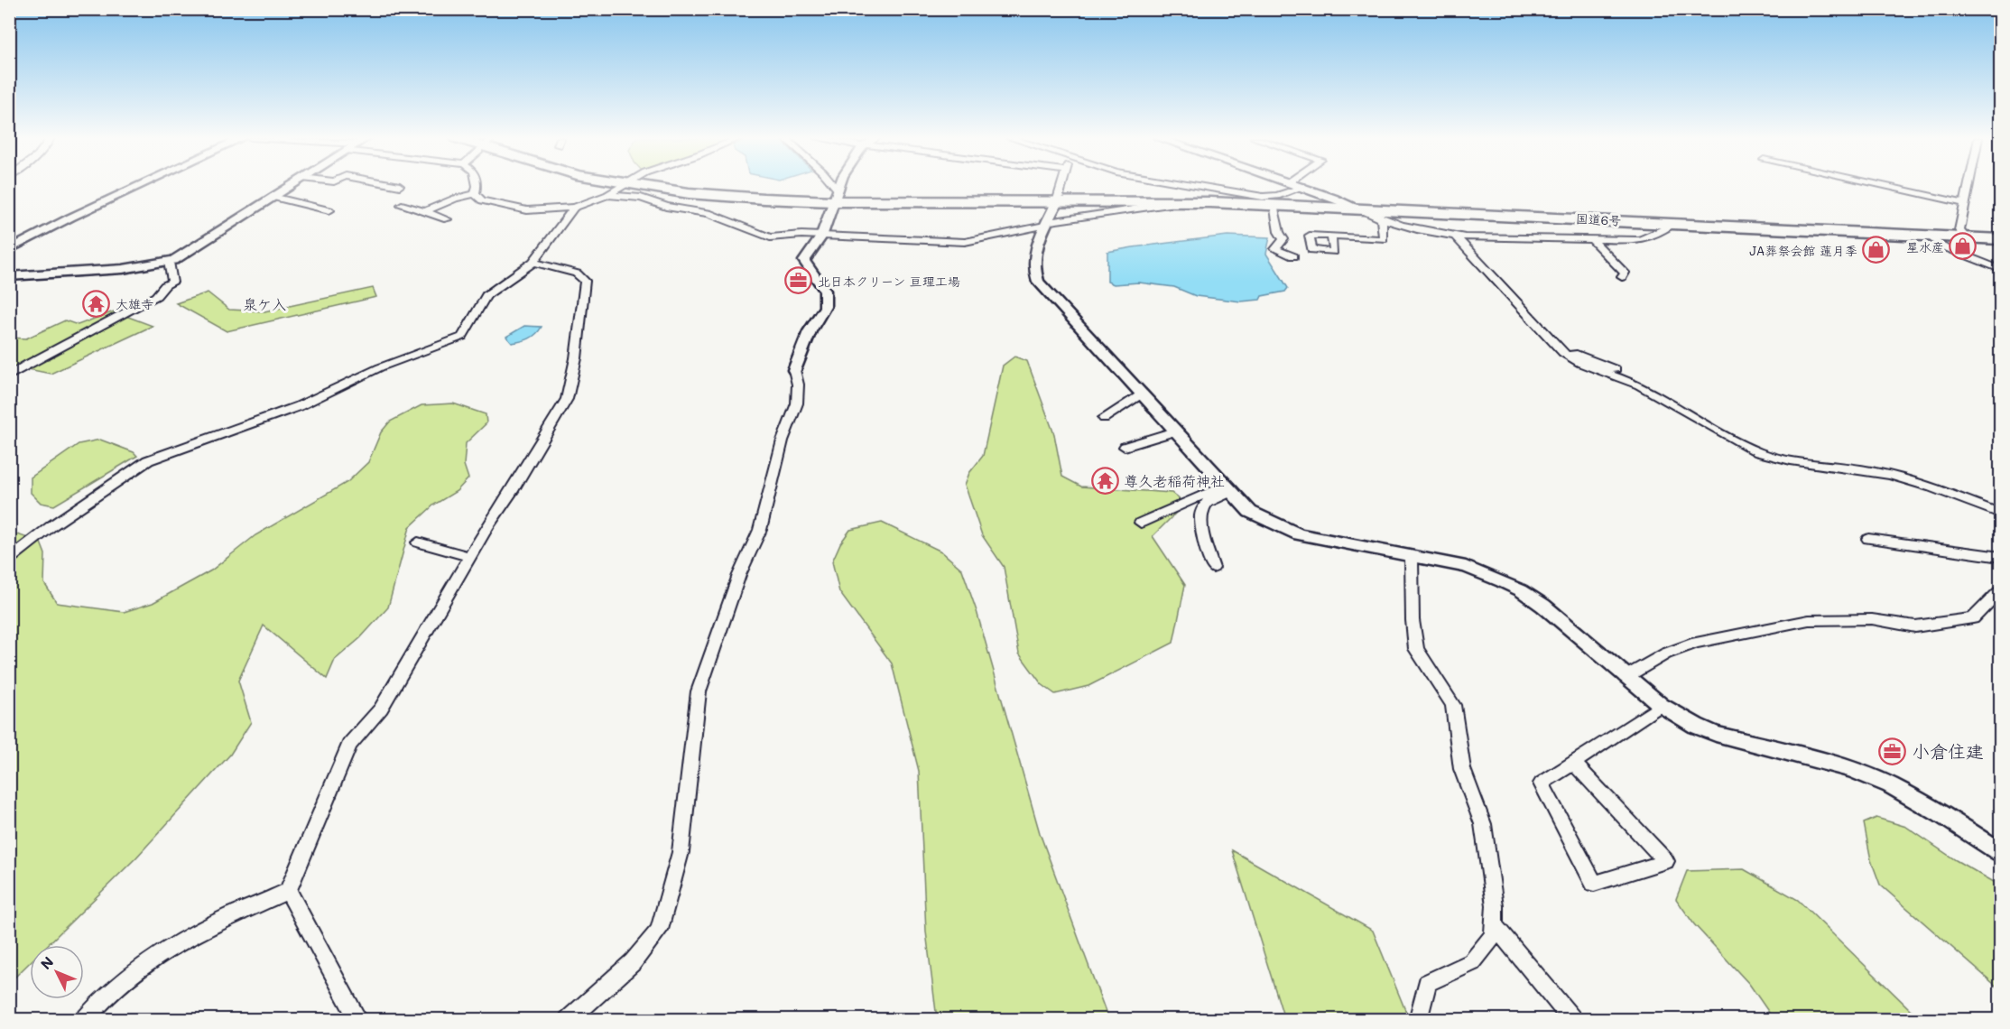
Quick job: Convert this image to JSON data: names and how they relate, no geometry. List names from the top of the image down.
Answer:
{
  "streets": {
    "highway": ["国道6号"]
  },
  "districts": ["泉ケ入"],
  "places": {
    "shop": ["星水産", "JA葬祭会館 蓮月季"],
    "office": ["北日本クリーン 亘理工場", "小倉住建"],
    "temple": ["大雄寺", "尊久老稲荷神社"]
  },
  "north": "top left"
}
